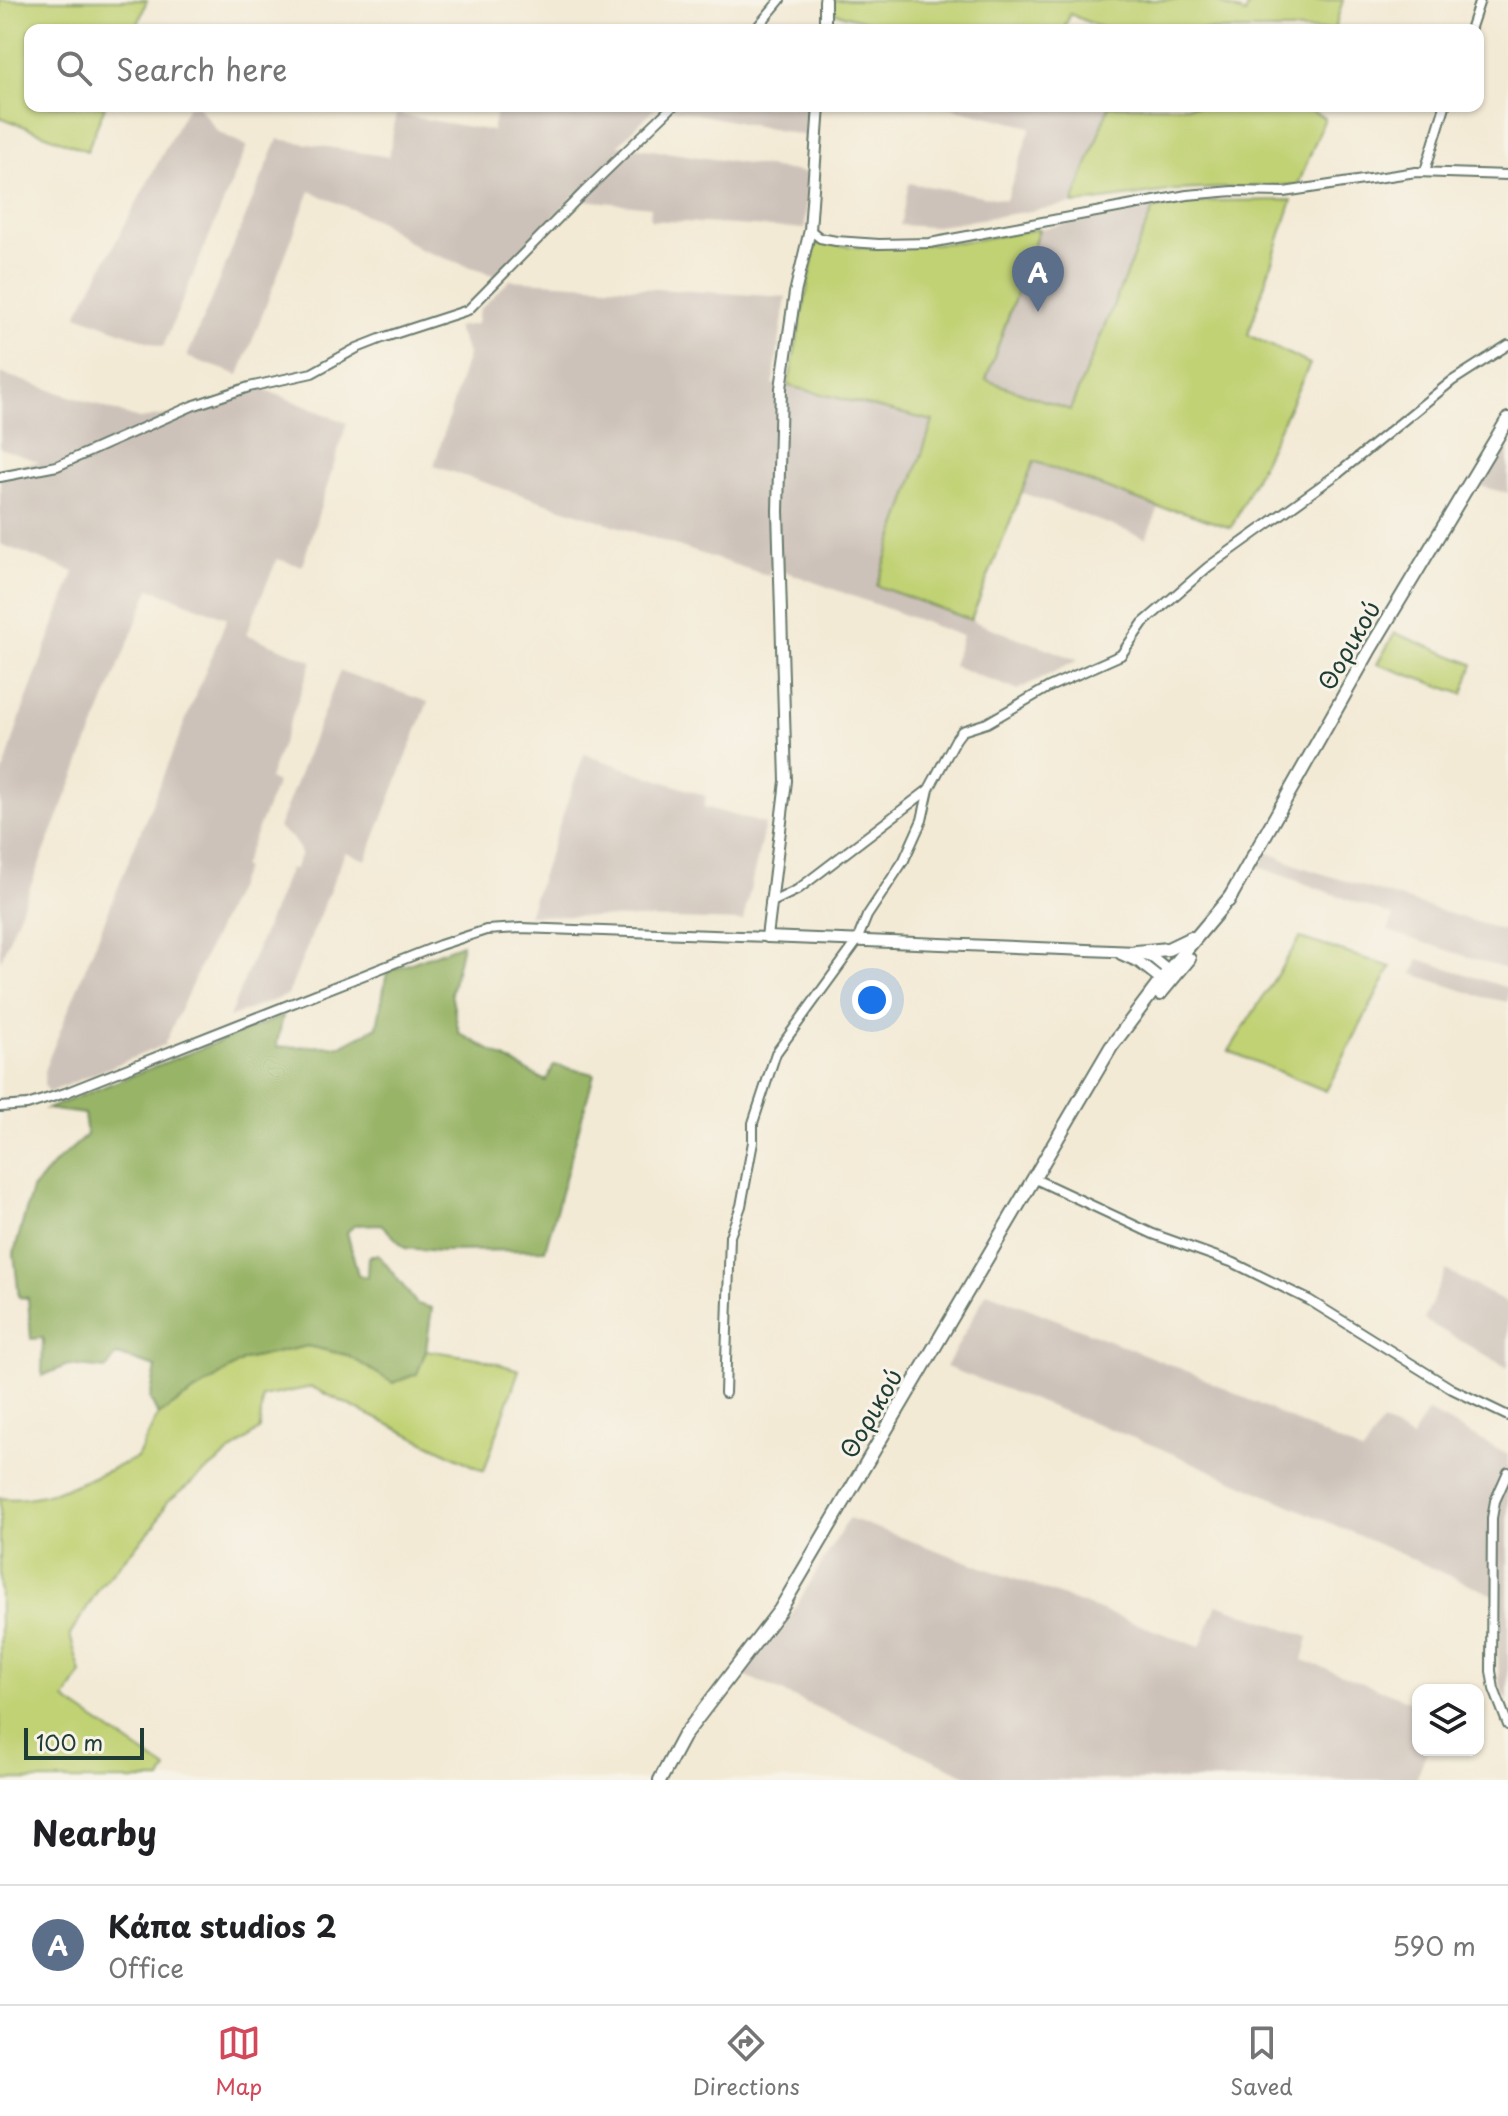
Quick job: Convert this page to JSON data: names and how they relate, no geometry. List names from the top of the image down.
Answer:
{
  "streets": {
    "main road": ["Θορικού"]
  },
  "scale_bar": "100 m",
  "page": {
    "search": "Search here",
    "pins": "A",
    "scale": "100 m",
    "heading": "Nearby",
    "list": [
      {
        "mark": "A",
        "name": "Κάπα studios 2",
        "note": "Office",
        "value": "590 m"
      }
    ],
    "nav": ["Map", "Directions", "Saved"]
  }
}
